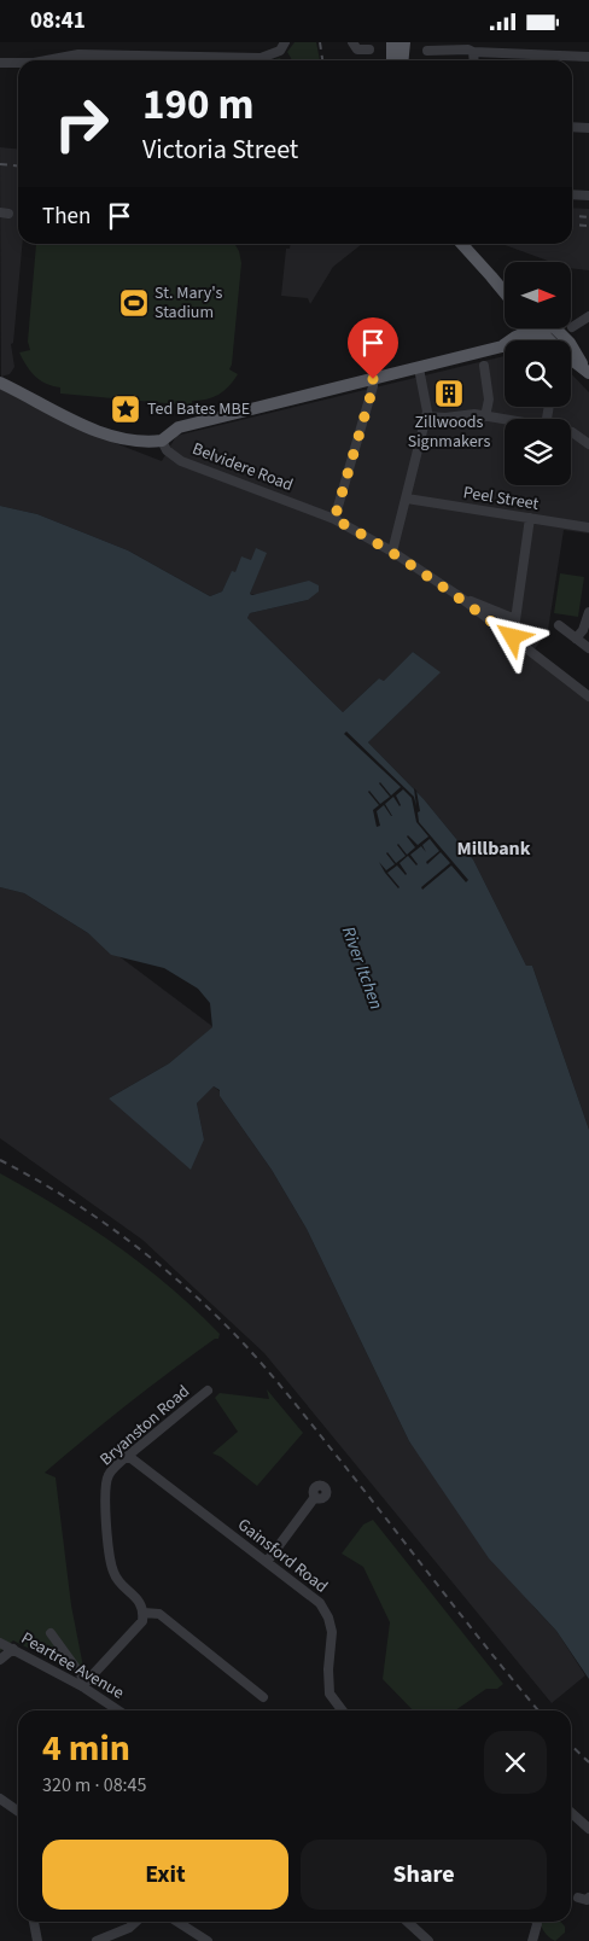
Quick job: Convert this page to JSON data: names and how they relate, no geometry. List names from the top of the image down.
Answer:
{
  "streets": {
    "street": [
      "Belvidere Road",
      "Peel Street",
      "Bryanston Road",
      "Gainsford Road",
      "Peartree Avenue"
    ]
  },
  "crossings": [
    ["Bryanston Road", "Gainsford Road"]
  ],
  "districts": ["Millbank"],
  "water": ["River Itchen"],
  "places": {
    "sports": ["St. Mary's Stadium"],
    "building": ["Zillwoods Signmakers"],
    "place": ["Ted Bates MBE"]
  },
  "north": "right",
  "page": {
    "status": "08:41",
    "turn": ["190 m", "Victoria Street"],
    "then": "Then",
    "heading": ["4 min", "320 m · 08:45"],
    "buttons": ["Exit", "Share"]
  }
}
